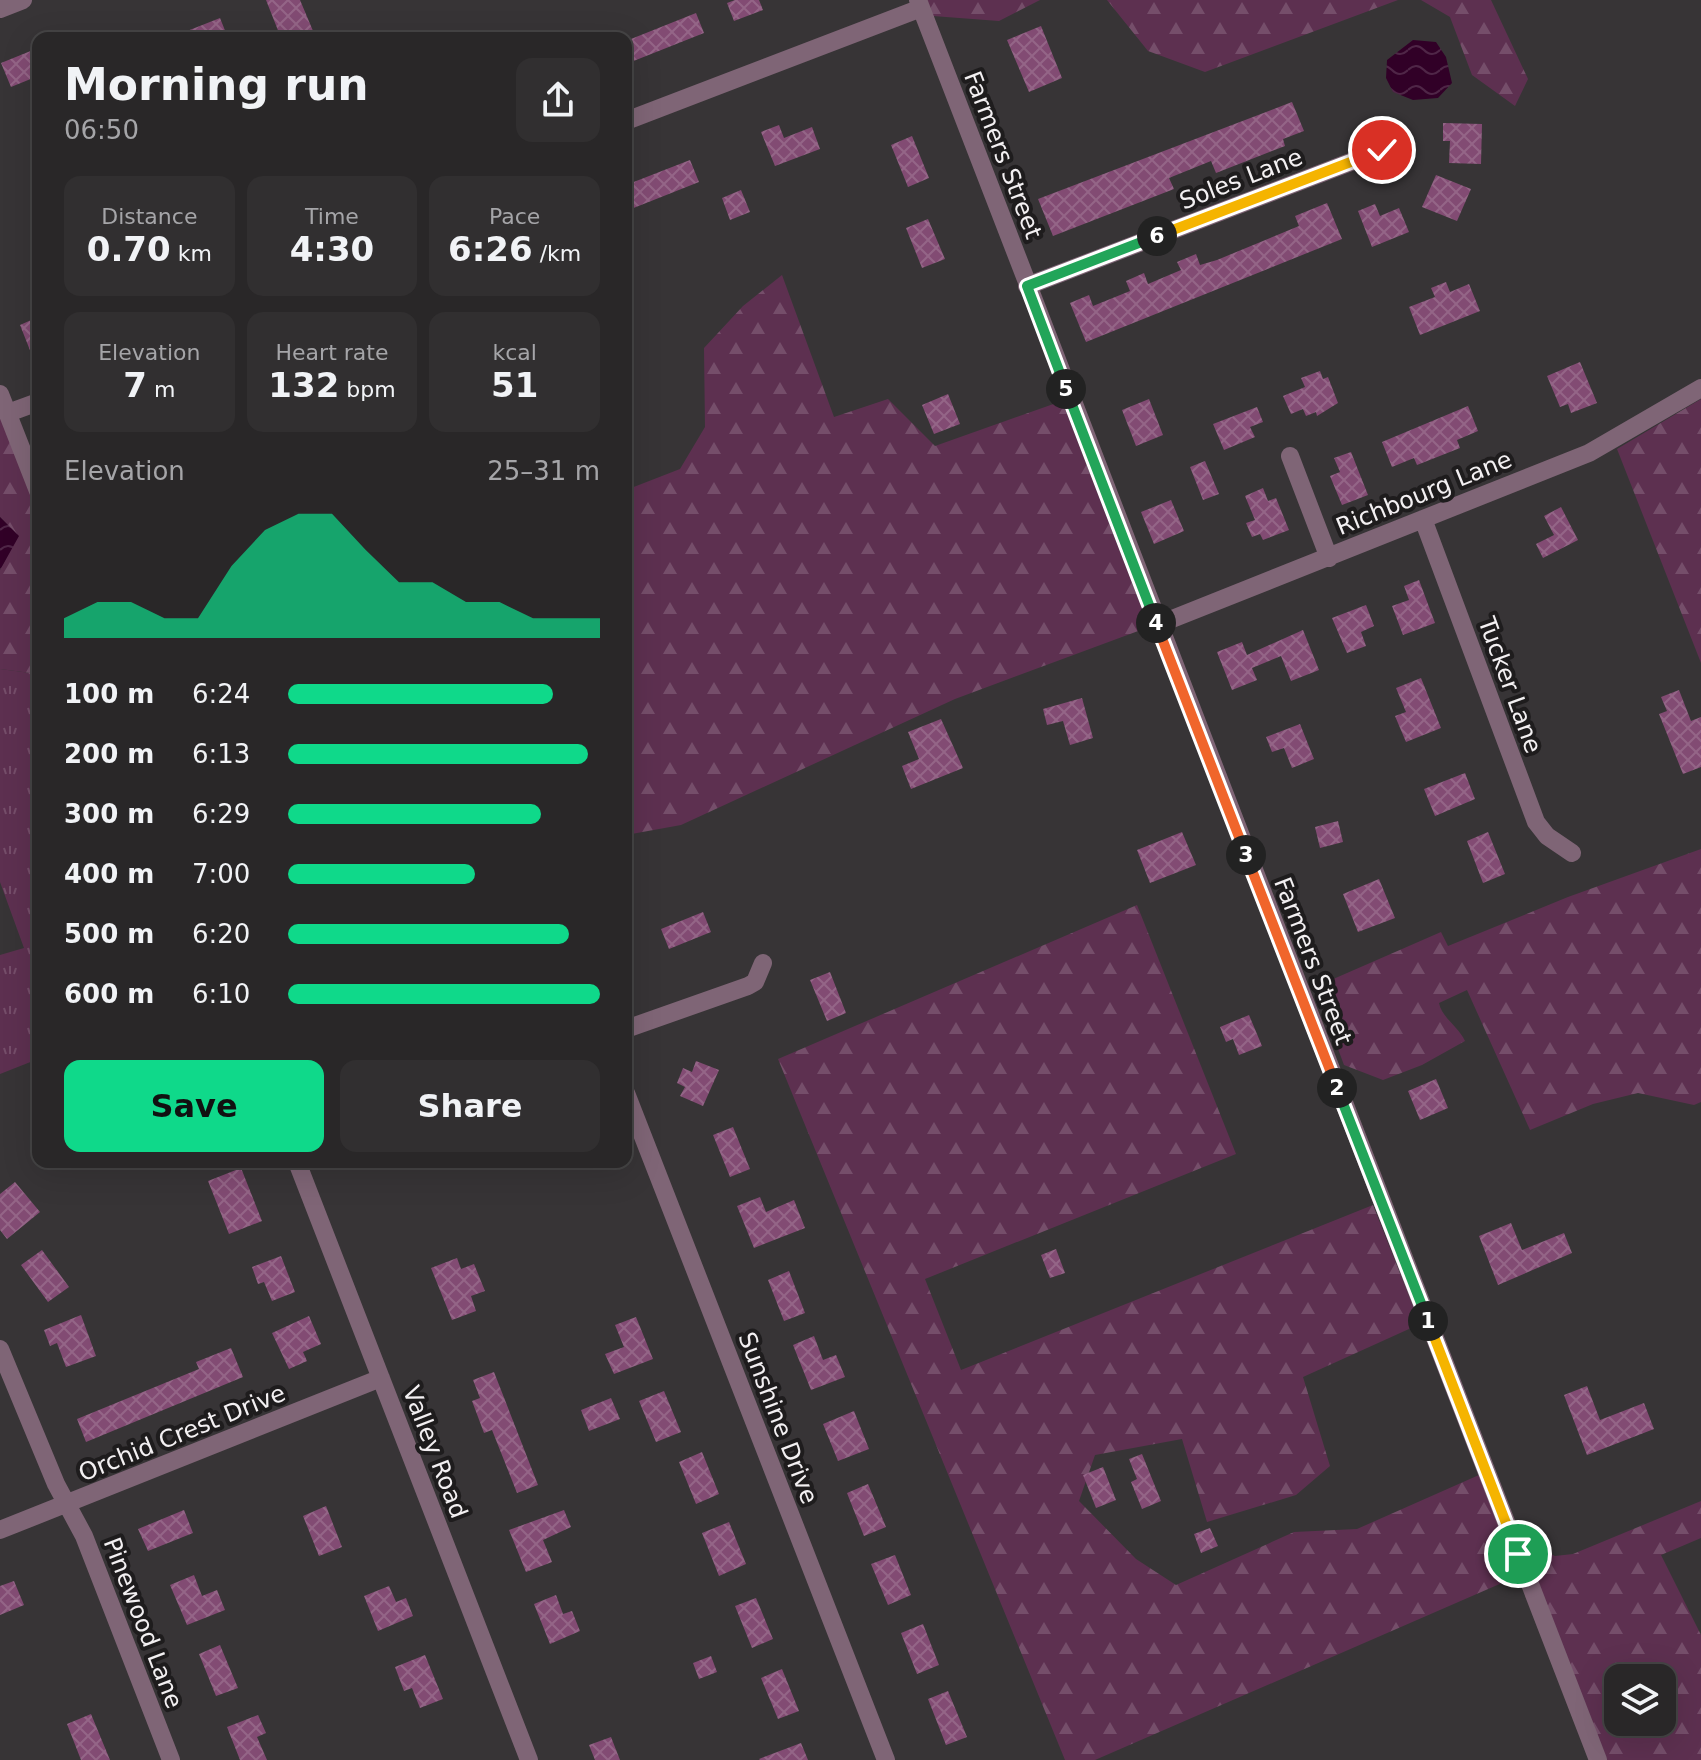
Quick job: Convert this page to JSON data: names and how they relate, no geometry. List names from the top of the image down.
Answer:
{
  "streets": {
    "street": [
      "Farmers Street",
      "Soles Lane",
      "Richbourg Lane",
      "Tucker Lane",
      "Sunshine Drive",
      "Orchid Crest Drive",
      "Valley Road",
      "Pinewood Lane"
    ]
  },
  "crossings": [
    ["Farmers Street", "Soles Lane"],
    ["Farmers Street", "Richbourg Lane"],
    ["Richbourg Lane", "Tucker Lane"],
    ["Orchid Crest Drive", "Valley Road"],
    ["Orchid Crest Drive", "Pinewood Lane"]
  ],
  "page": {
    "heading": ["Morning run", "06:50"],
    "stats": [
      ["Distance", "0.70 km"],
      ["Time", "4:30"],
      ["Pace", "6:26 /km"],
      ["Elevation", "7 m"],
      ["Heart rate", "132 bpm"],
      ["kcal", "51"]
    ],
    "pins": [
      "6",
      "5",
      "4",
      "3",
      "2",
      "1"
    ],
    "chart": ["Elevation", "25–31 m"],
    "list": [
      {
        "name": "100 m",
        "note": "6:24"
      },
      {
        "name": "200 m",
        "note": "6:13"
      },
      {
        "name": "300 m",
        "note": "6:29"
      },
      {
        "name": "400 m",
        "note": "7:00"
      },
      {
        "name": "500 m",
        "note": "6:20"
      },
      {
        "name": "600 m",
        "note": "6:10"
      }
    ],
    "buttons": ["Save", "Share"]
  }
}
